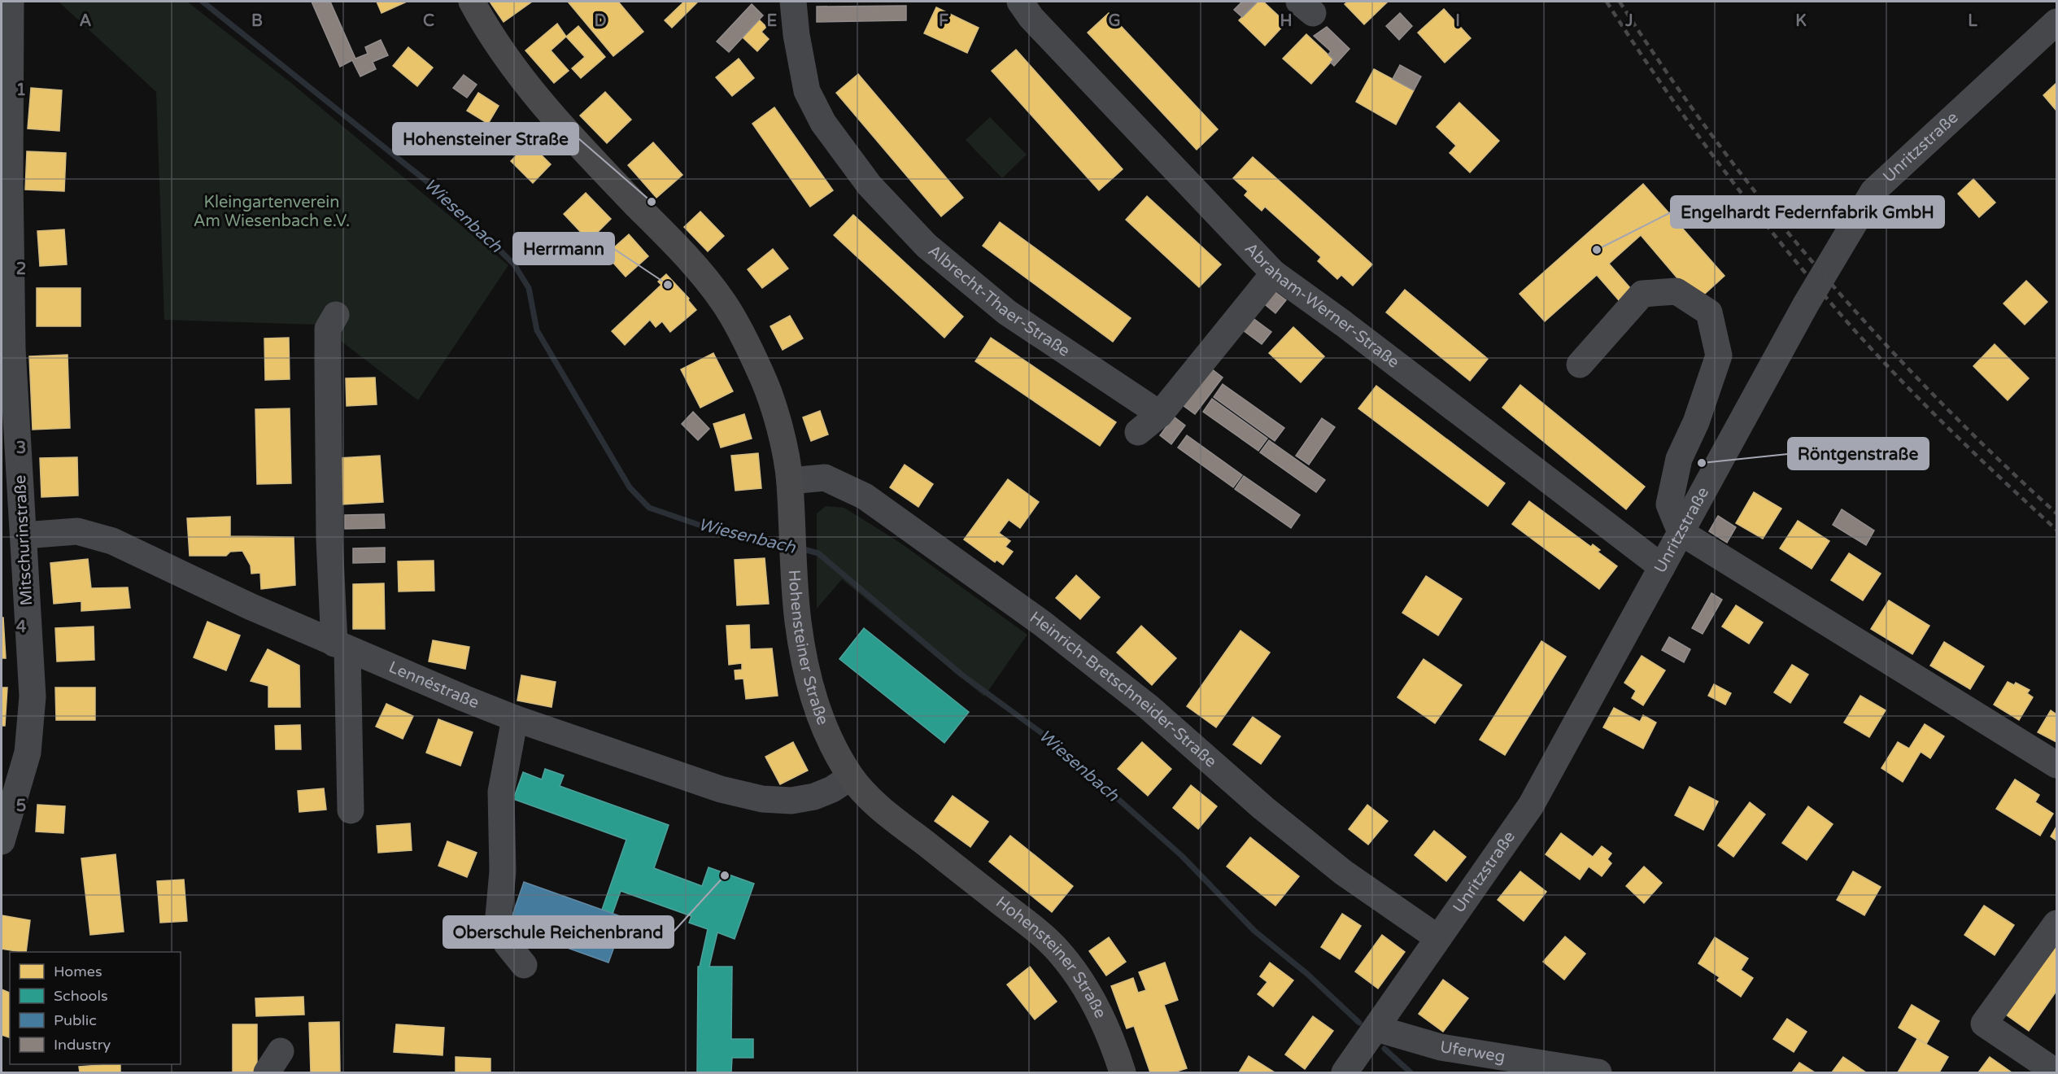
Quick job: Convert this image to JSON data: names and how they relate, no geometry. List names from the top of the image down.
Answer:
{
  "streets": {
    "main road": ["Hohensteiner Straße"],
    "street": [
      "Unritzstraße",
      "Albrecht-Thaer-Straße",
      "Abraham-Werner-Straße",
      "Mitschurinstraße",
      "Lennéstraße",
      "Heinrich-Bretschneider-Straße",
      "Uferweg"
    ]
  },
  "crossings": [
    ["Unritzstraße", "Abraham-Werner-Straße"],
    ["Unritzstraße", "Heinrich-Bretschneider-Straße"],
    ["Unritzstraße", "Uferweg"],
    ["Mitschurinstraße", "Lennéstraße"],
    ["Hohensteiner Straße", "Lennéstraße"],
    ["Hohensteiner Straße", "Heinrich-Bretschneider-Straße"]
  ],
  "water": ["Wiesenbach"],
  "parks": ["Kleingartenverein Am Wiesenbach e.V."],
  "places": [
    "Hohensteiner Straße",
    "Engelhardt Federnfabrik GmbH",
    "Herrmann",
    "Röntgenstraße",
    "Oberschule Reichenbrand"
  ],
  "legend": [
    "Homes",
    "Schools",
    "Public",
    "Industry"
  ],
  "grid": {
    "columns": [
      "A",
      "B",
      "C",
      "D",
      "E",
      "F",
      "G",
      "H",
      "I",
      "J",
      "K",
      "L"
    ],
    "rows": [
      "1",
      "2",
      "3",
      "4",
      "5"
    ]
  }
}
